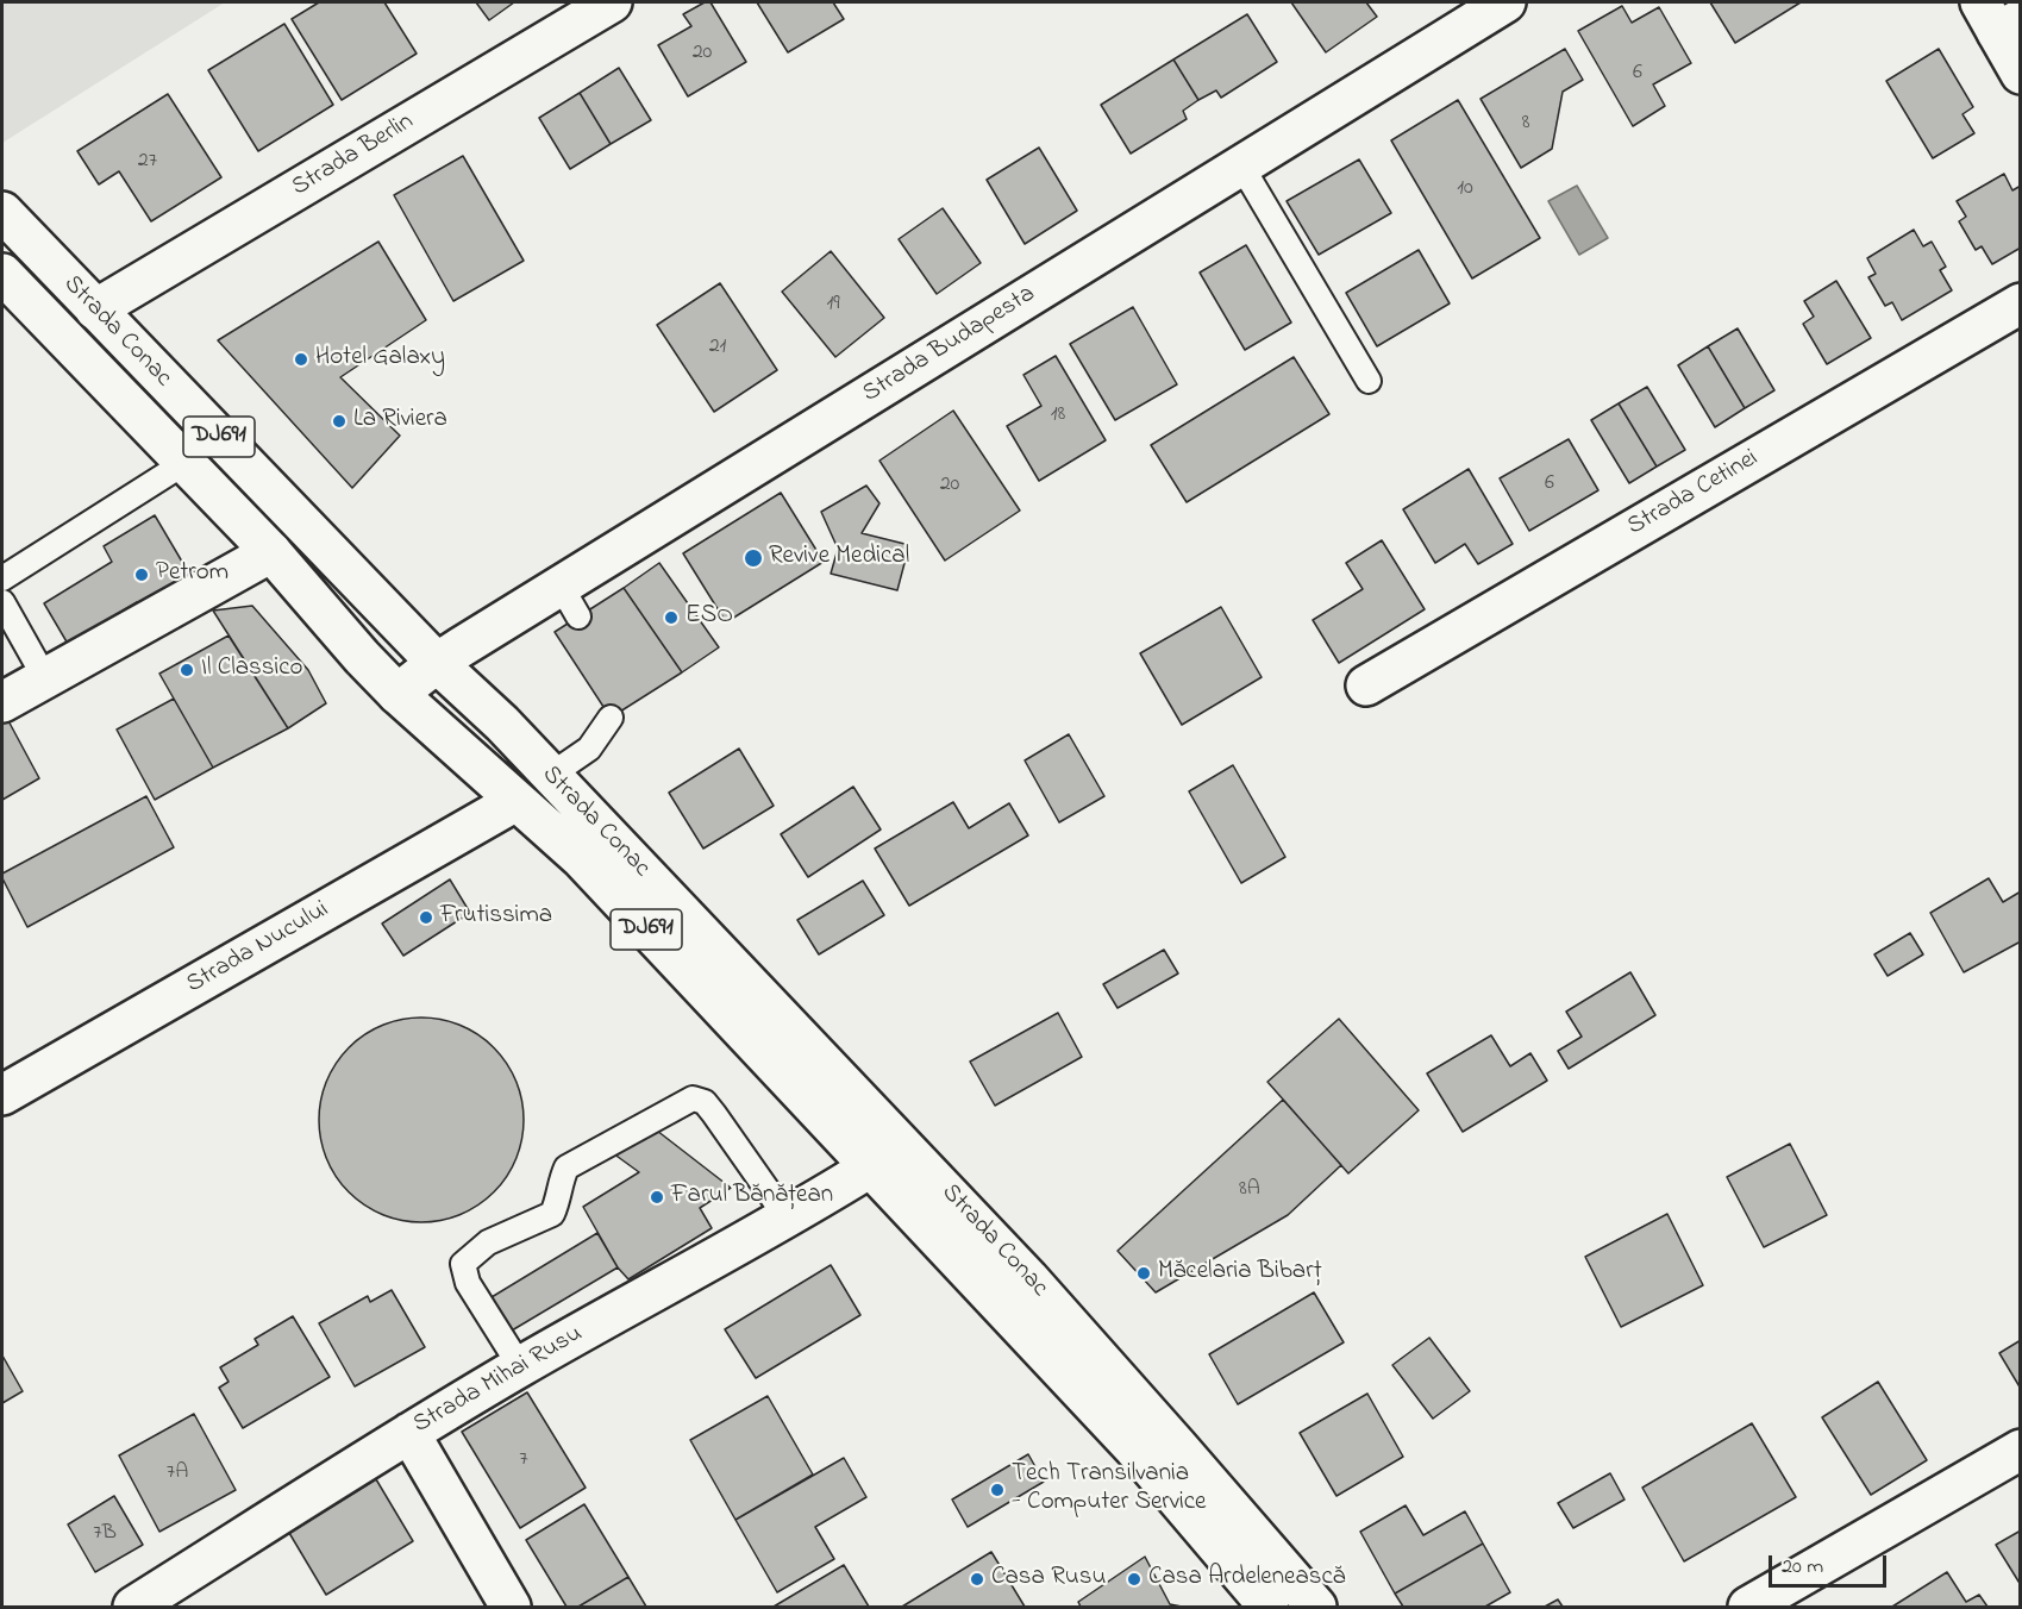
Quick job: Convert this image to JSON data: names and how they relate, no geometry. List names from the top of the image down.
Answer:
{
  "streets": {
    "street": [
      "Strada Berlin",
      "Strada Conac",
      "Strada Budapesta",
      "DJ691",
      "Strada Cetinei",
      "Strada Nucului",
      "Strada Mihai Rusu"
    ]
  },
  "crossings": [
    ["Strada Berlin", "Strada Conac"],
    ["Strada Conac", "Strada Budapesta"],
    ["Strada Conac", "Strada Nucului"],
    ["Strada Conac", "Strada Mihai Rusu"]
  ],
  "places": [
    "Hotel Galaxy",
    "La Riviera",
    "Revive Medical",
    "Petrom",
    "ESO",
    "Il Classico",
    "Frutissima",
    "Farul Bănățean",
    "Măcelaria Bibarț",
    "Tech Transilvania - Computer Service",
    "Casa Rusu",
    "Casa Ardelenească"
  ],
  "house_numbers": [
    "20",
    "6",
    "8",
    "27",
    "10",
    "19",
    "21",
    "18",
    "6",
    "20",
    "8A",
    "7",
    "7A",
    "7B"
  ],
  "scale_bar": "20 m"
}
